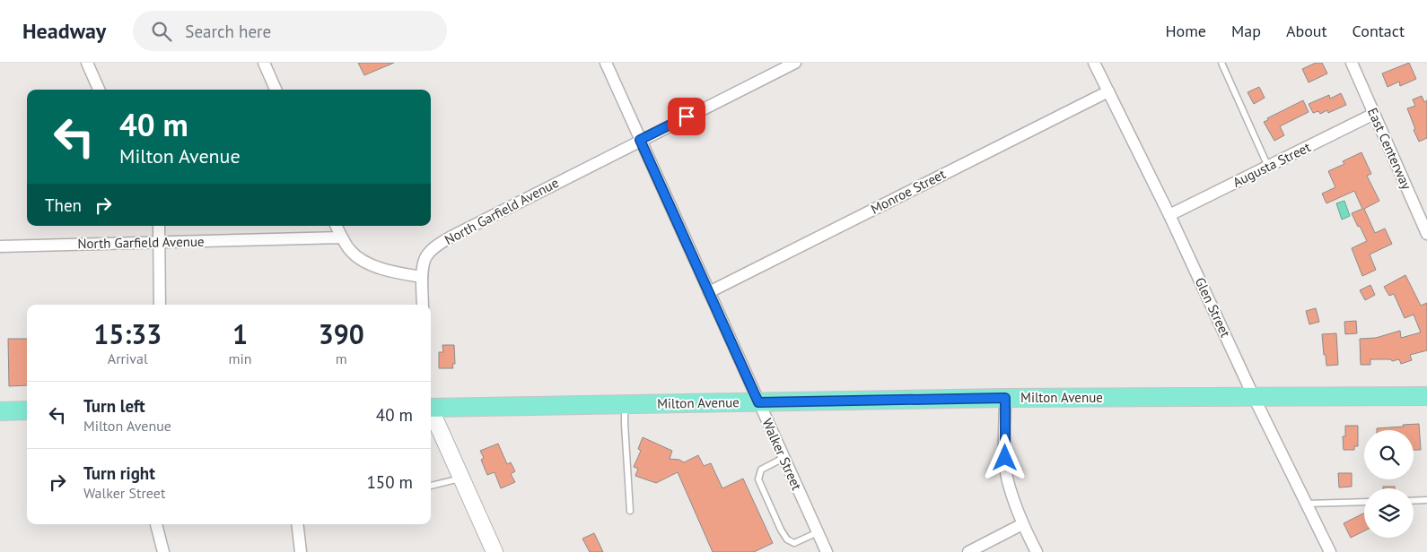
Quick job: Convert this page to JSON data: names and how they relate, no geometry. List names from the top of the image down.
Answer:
{
  "streets": {
    "main road": ["Milton Avenue"],
    "street": [
      "East Centerway",
      "Augusta Street",
      "Monroe Street",
      "North Garfield Avenue",
      "Glen Street",
      "Walker Street"
    ]
  },
  "crossings": [
    ["East Centerway", "Augusta Street"],
    ["Augusta Street", "Glen Street"],
    ["Monroe Street", "Glen Street"],
    ["Monroe Street", "Walker Street"],
    ["North Garfield Avenue", "Walker Street"],
    ["Glen Street", "Milton Avenue"],
    ["Milton Avenue", "Walker Street"]
  ],
  "page": {
    "header": "Headway",
    "search": "Search here",
    "nav": [
      "Home",
      "Map",
      "About",
      "Contact"
    ],
    "turn": ["40 m", "Milton Avenue"],
    "then": "Then",
    "eta": [
      "15:33",
      "Arrival",
      "1",
      "min",
      "390",
      "m"
    ],
    "list": [
      {
        "name": "Turn left",
        "note": "Milton Avenue",
        "value": "40 m"
      },
      {
        "name": "Turn right",
        "note": "Walker Street",
        "value": "150 m"
      }
    ]
  }
}
